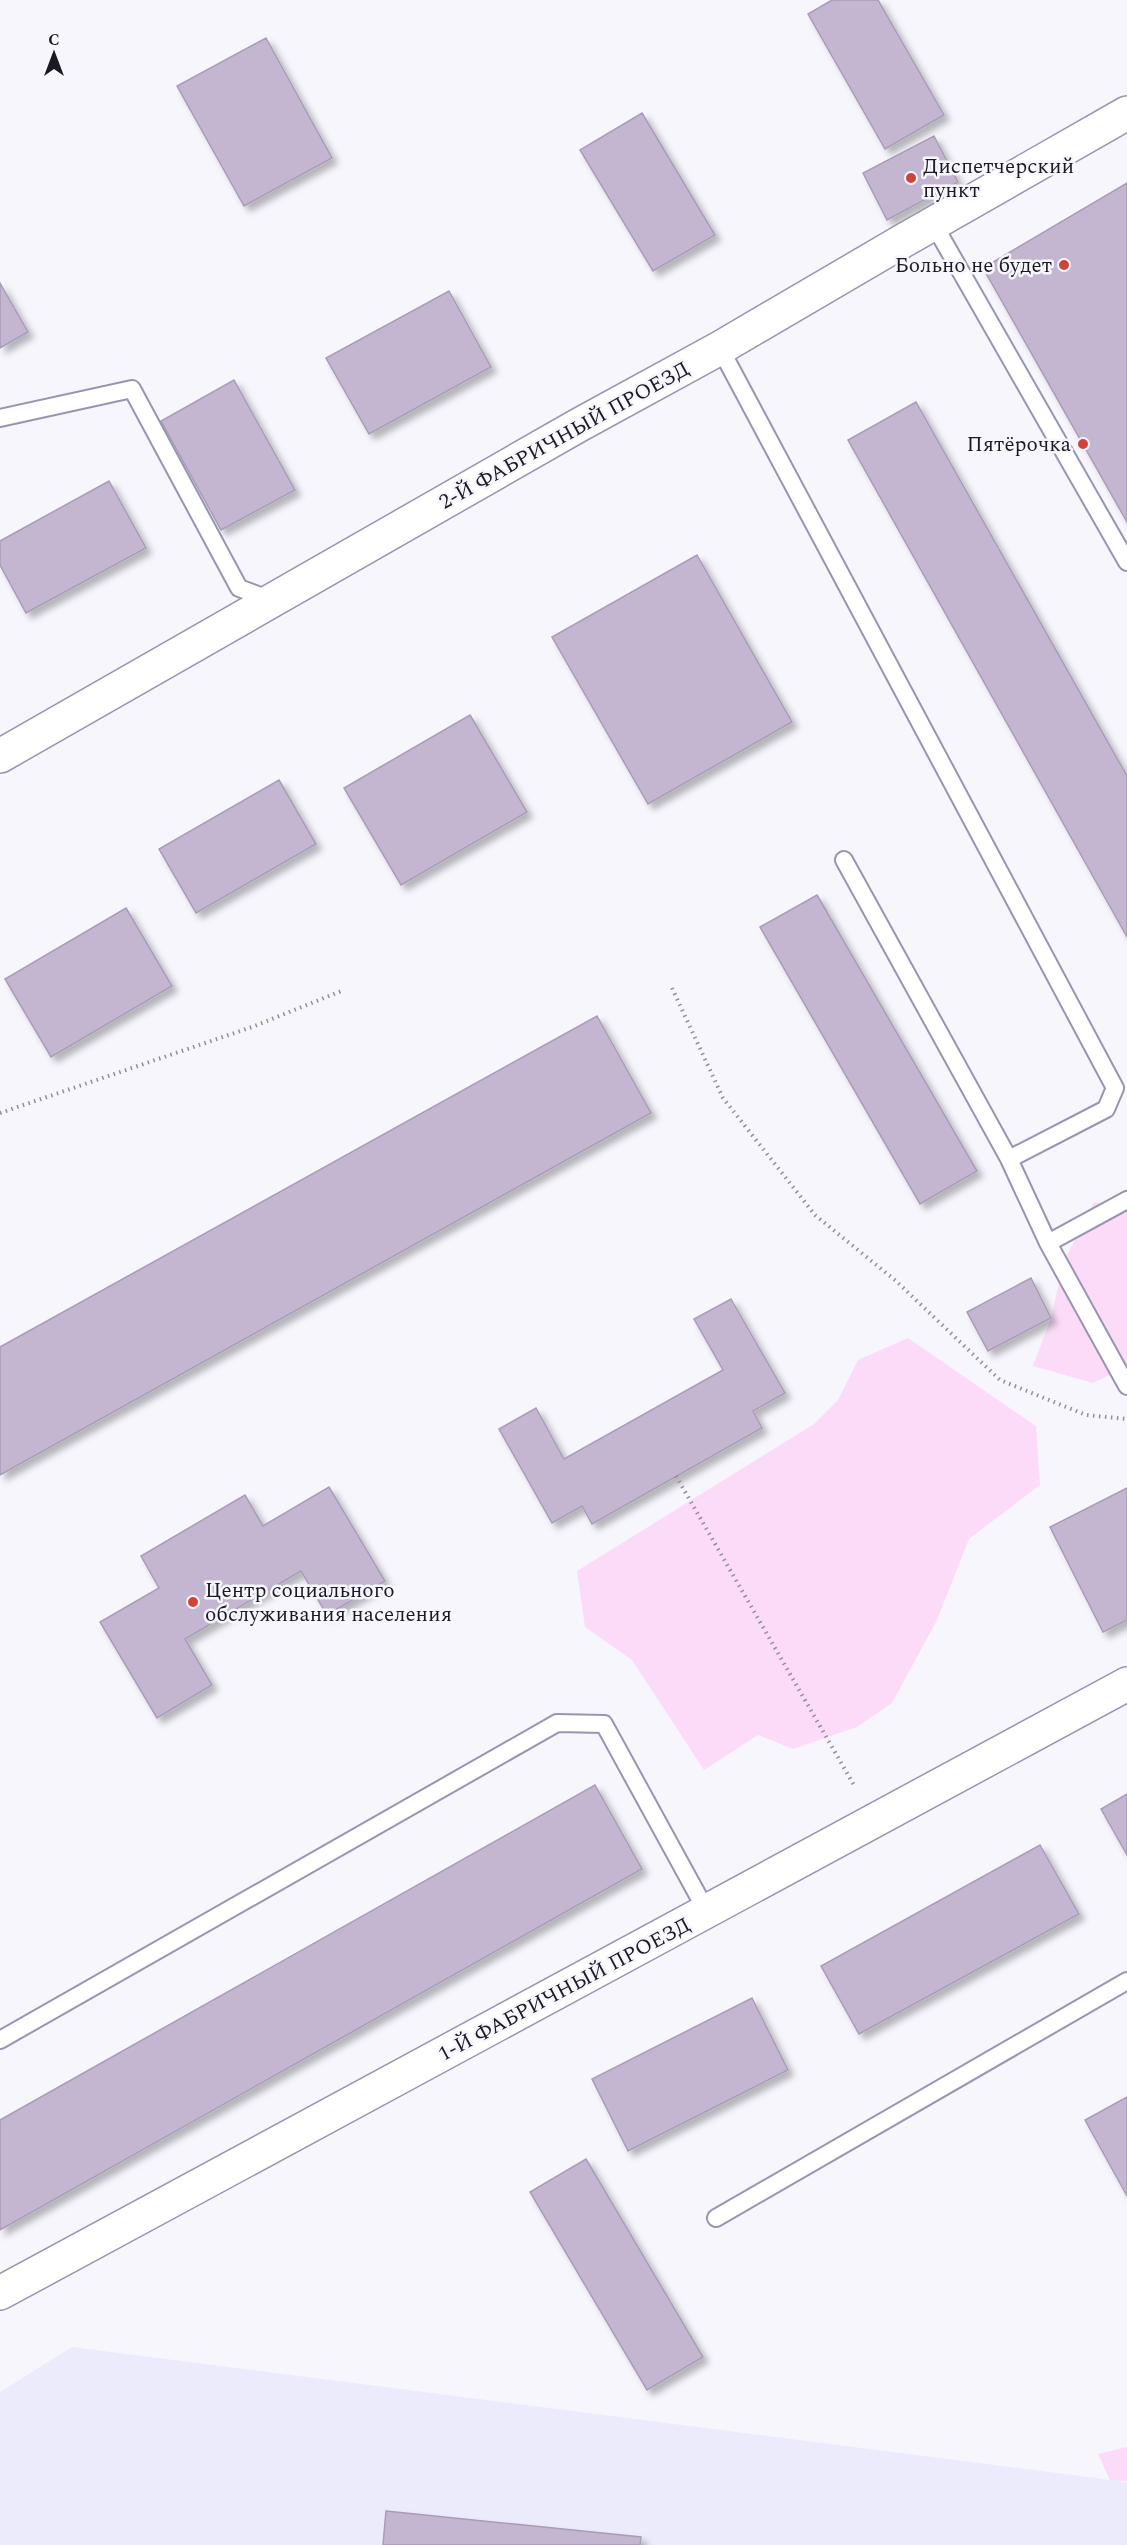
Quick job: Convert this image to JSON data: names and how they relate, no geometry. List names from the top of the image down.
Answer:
{
  "streets": {
    "street": ["2-Й ФАБРИЧНЫЙ ПРОЕЗД", "1-Й ФАБРИЧНЫЙ ПРОЕЗД"]
  },
  "places": [
    "Диспетчерский пункт",
    "Больно не будет",
    "Пятёрочка",
    "Центр социального обслуживания населения"
  ],
  "north": "top"
}
